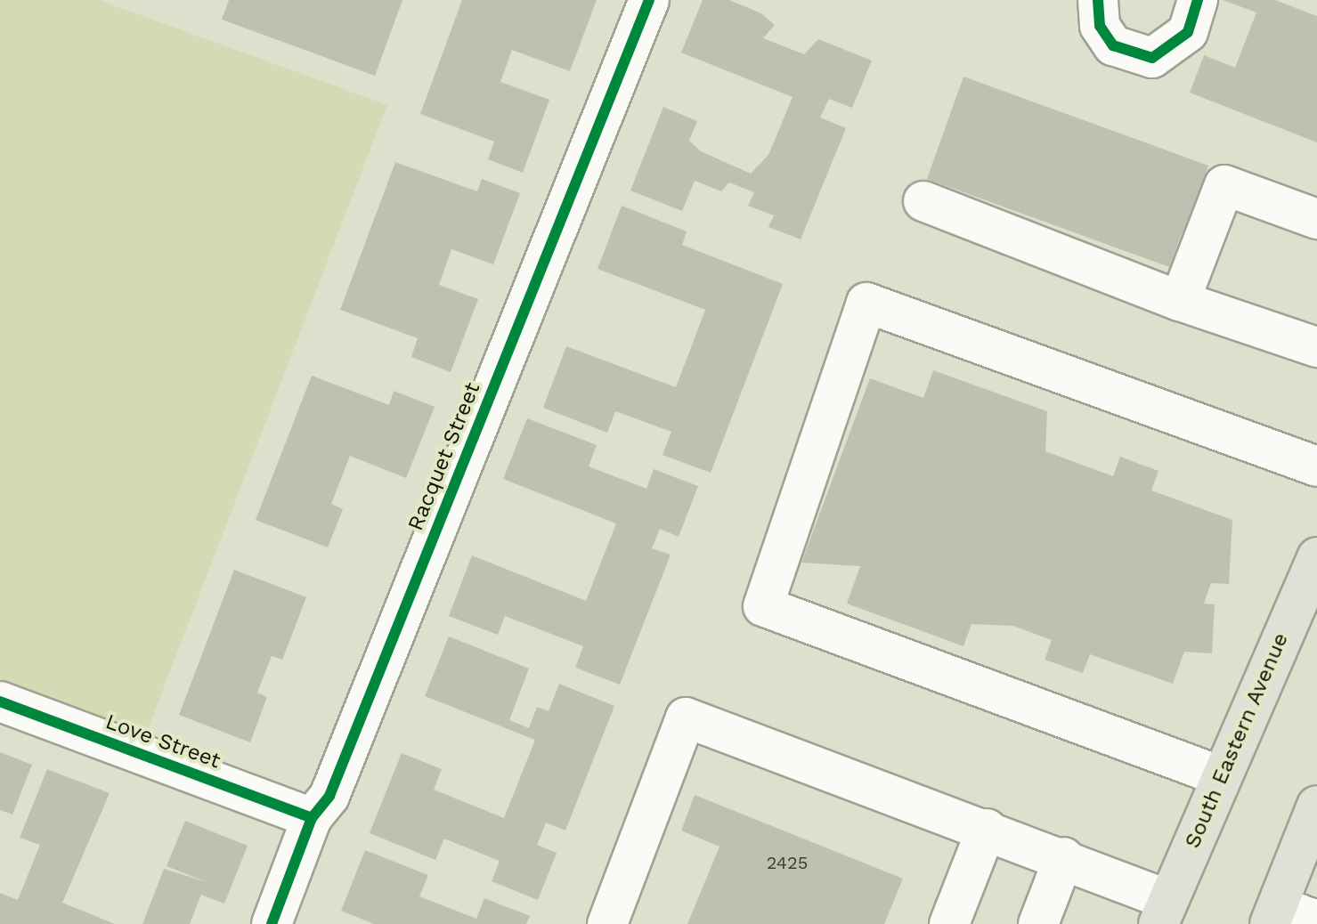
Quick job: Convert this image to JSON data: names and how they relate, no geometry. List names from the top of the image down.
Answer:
{
  "streets": {
    "main road": ["South Eastern Avenue"],
    "street": ["Racquet Street", "Love Street"]
  },
  "crossings": [
    ["Racquet Street", "Love Street"]
  ],
  "house_numbers": ["2425"]
}
